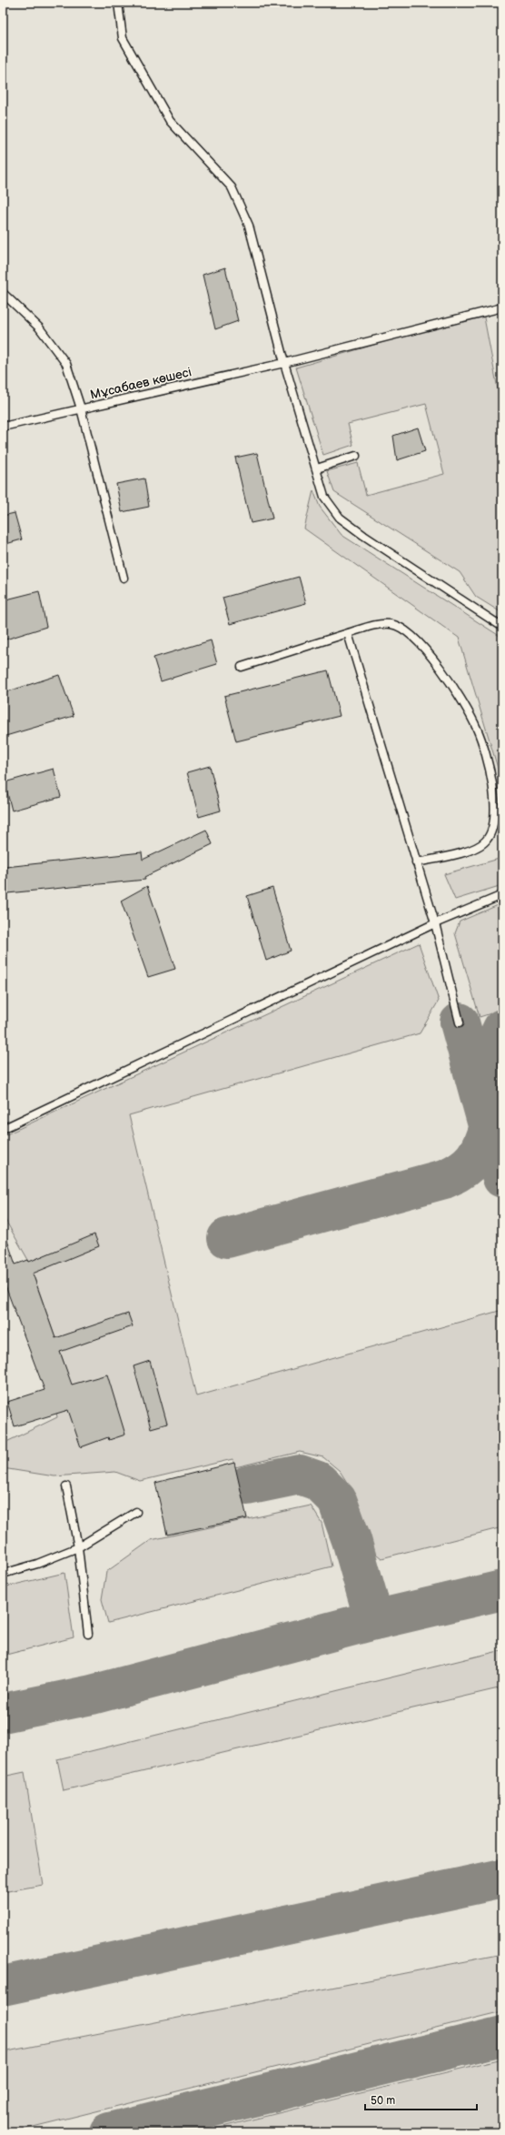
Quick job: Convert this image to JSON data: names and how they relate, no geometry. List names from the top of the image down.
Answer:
{
  "streets": {
    "lane": ["Мұсабаев көшесі"]
  },
  "scale_bar": "50 m"
}
